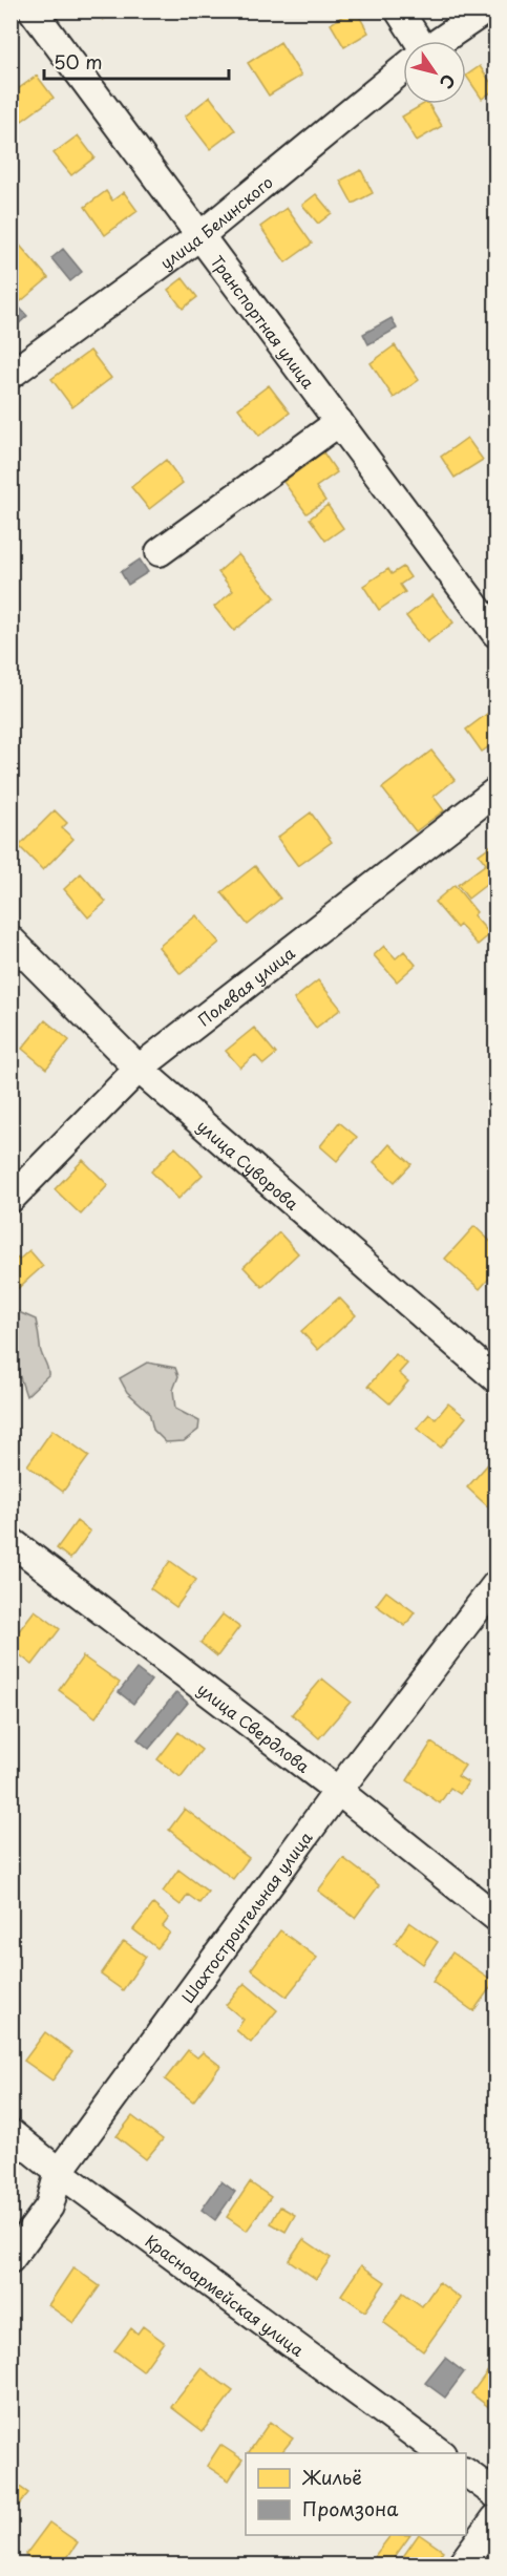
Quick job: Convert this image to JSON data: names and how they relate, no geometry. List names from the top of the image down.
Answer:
{
  "streets": {
    "street": [
      "улица Белинского",
      "Транспортная улица",
      "Полевая улица",
      "улица Суворова",
      "улица Свердлова",
      "Шахтостроительная улица",
      "Красноармейская улица"
    ]
  },
  "crossings": [
    ["улица Белинского", "Транспортная улица"],
    ["Полевая улица", "улица Суворова"],
    ["улица Свердлова", "Шахтостроительная улица"],
    ["Шахтостроительная улица", "Красноармейская улица"]
  ],
  "legend": ["Жильё", "Промзона"],
  "scale_bar": "50 m",
  "north": "bottom right"
}
